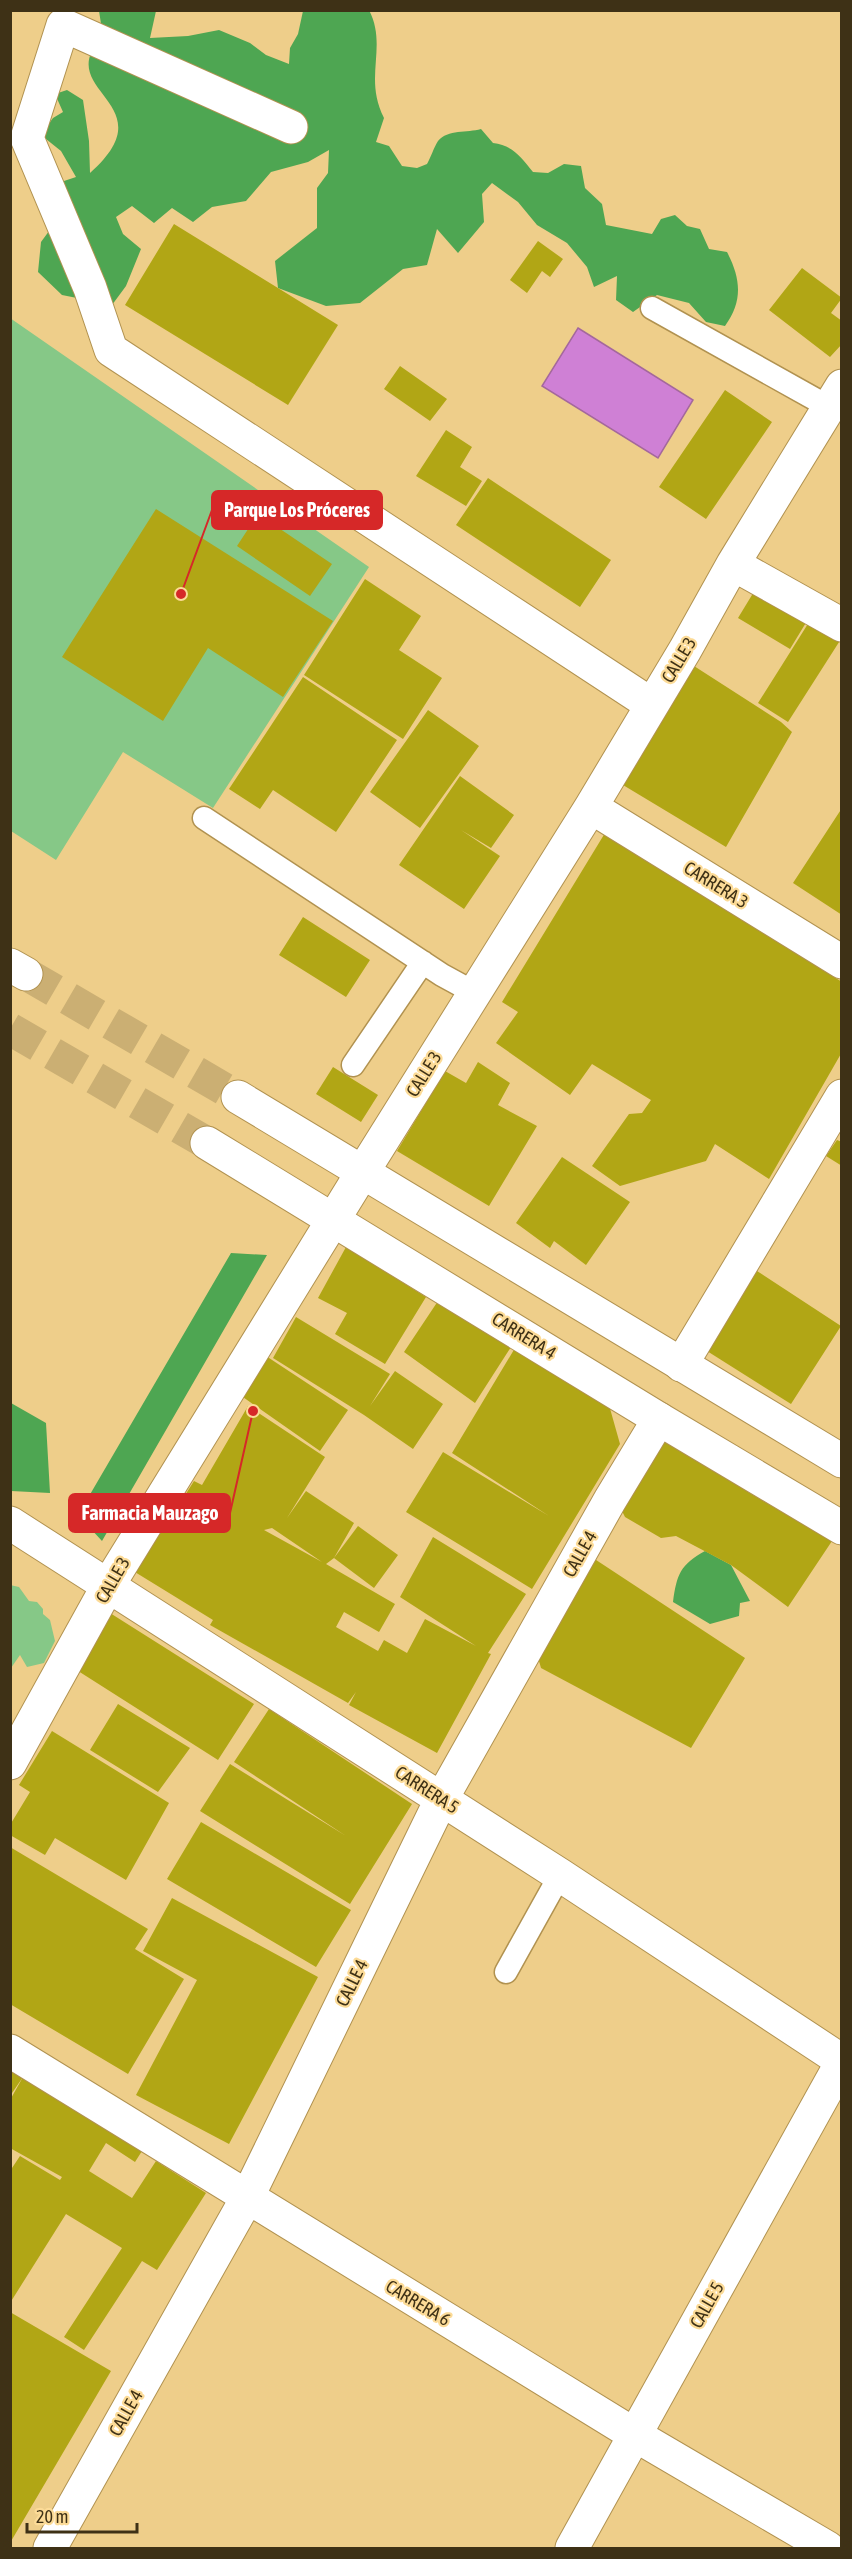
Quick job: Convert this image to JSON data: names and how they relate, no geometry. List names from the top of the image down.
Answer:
{
  "streets": {
    "main road": [
      "CALLE 3",
      "CARRERA 3",
      "CARRERA 4",
      "CALLE 4",
      "CARRERA 5",
      "CARRERA 6",
      "CALLE 5"
    ]
  },
  "crossings": [
    ["CALLE 3", "CARRERA 3"],
    ["CALLE 3", "CARRERA 4"],
    ["CALLE 3", "CARRERA 5"],
    ["CARRERA 4", "CALLE 4"],
    ["CALLE 4", "CARRERA 5"],
    ["CALLE 4", "CARRERA 6"],
    ["CARRERA 5", "CALLE 5"],
    ["CARRERA 6", "CALLE 5"]
  ],
  "places": ["Parque Los Próceres", "Farmacia Mauzago"],
  "scale_bar": "20 m"
}
